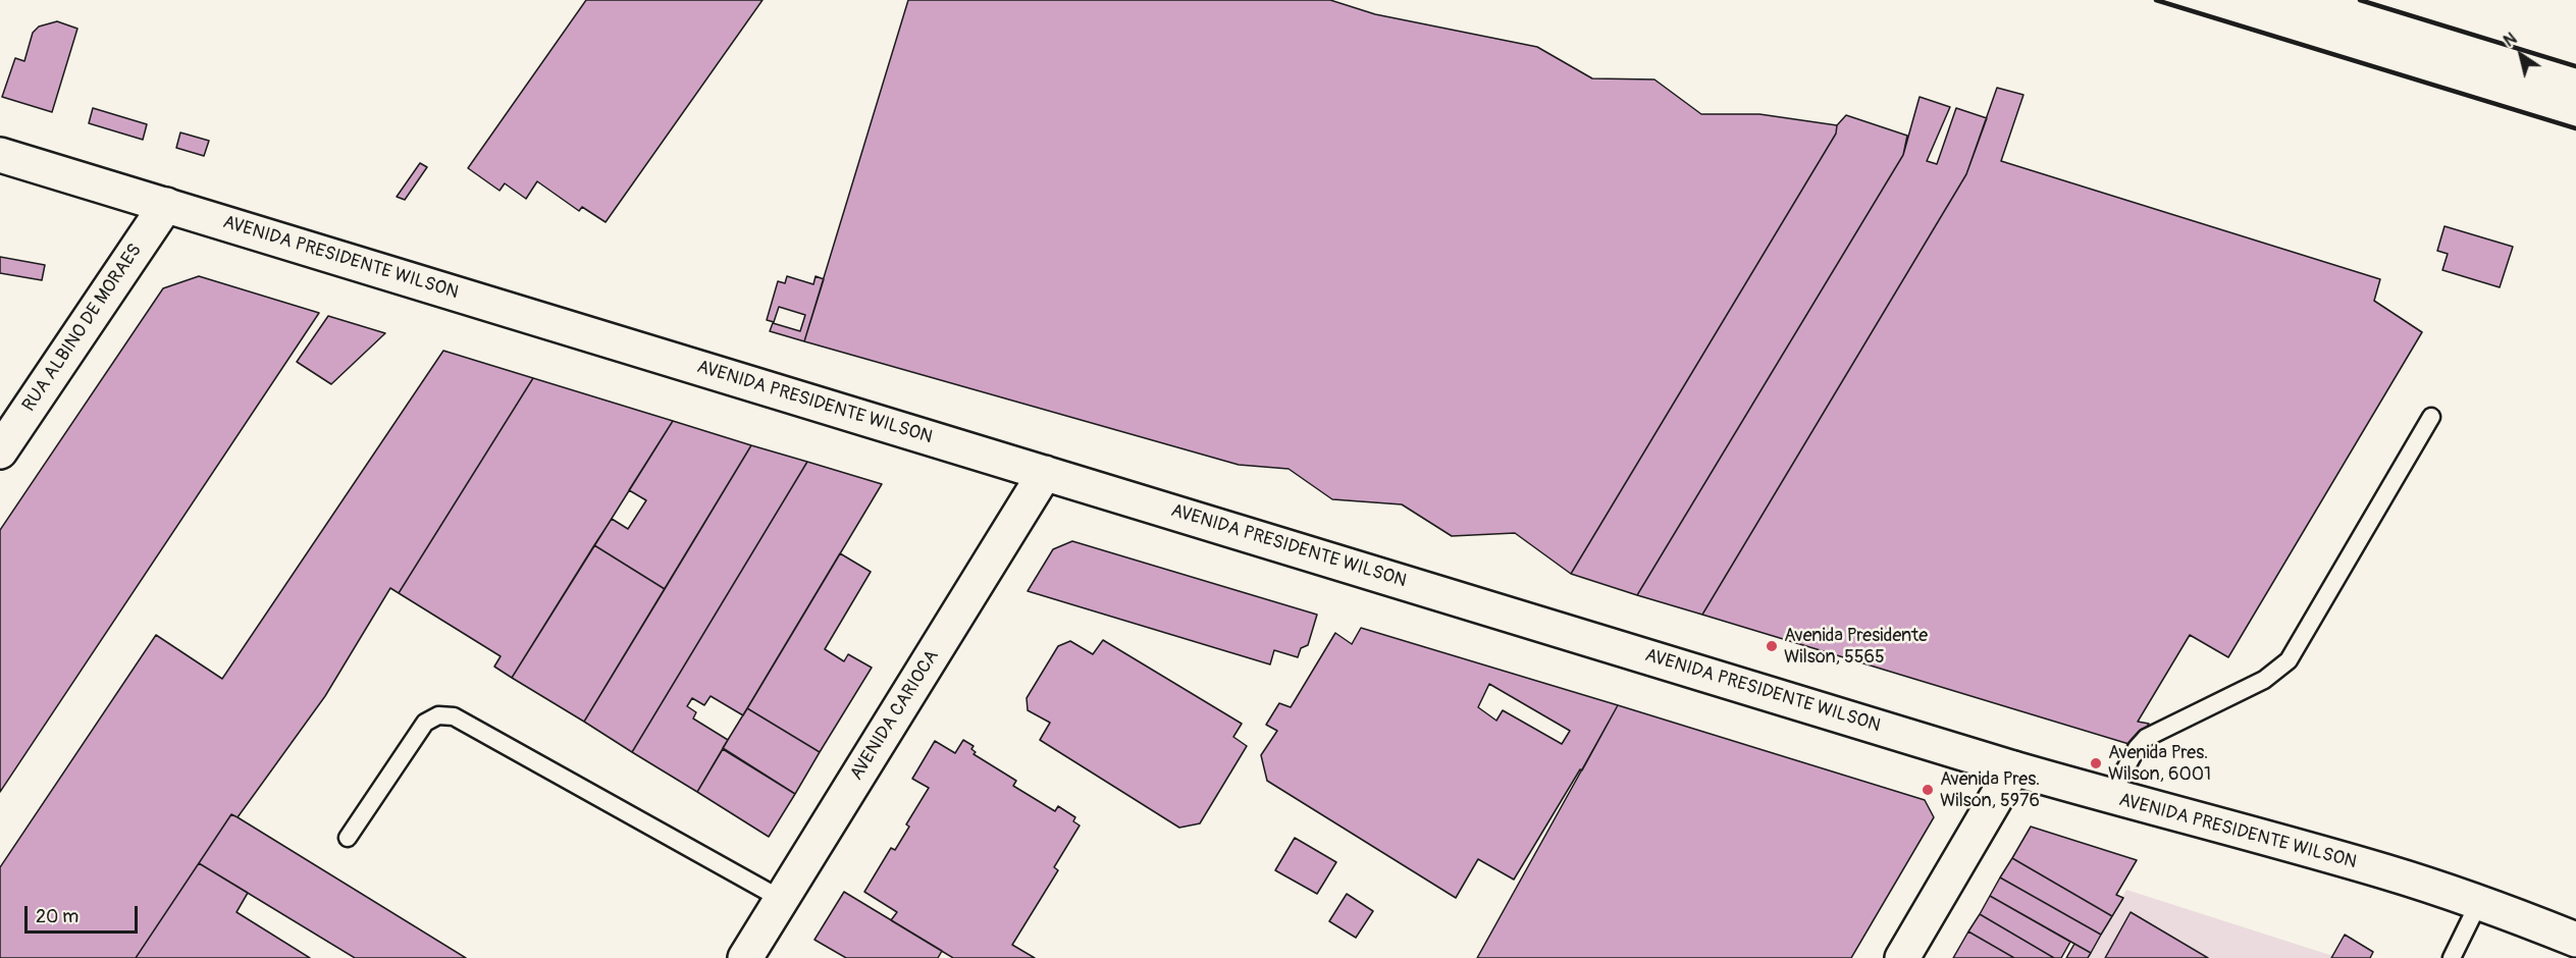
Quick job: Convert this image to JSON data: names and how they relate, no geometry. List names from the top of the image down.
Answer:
{
  "streets": {
    "main road": ["AVENIDA PRESIDENTE WILSON", "RUA ALBINO DE MORAES", "AVENIDA CARIOCA"]
  },
  "crossings": [
    ["AVENIDA PRESIDENTE WILSON", "RUA ALBINO DE MORAES"],
    ["AVENIDA PRESIDENTE WILSON", "AVENIDA CARIOCA"]
  ],
  "places": ["Avenida Presidente Wilson, 5565", "Avenida Pres. Wilson, 6001", "Avenida Pres. Wilson, 5976"],
  "scale_bar": "20 m",
  "north": "top left"
}
